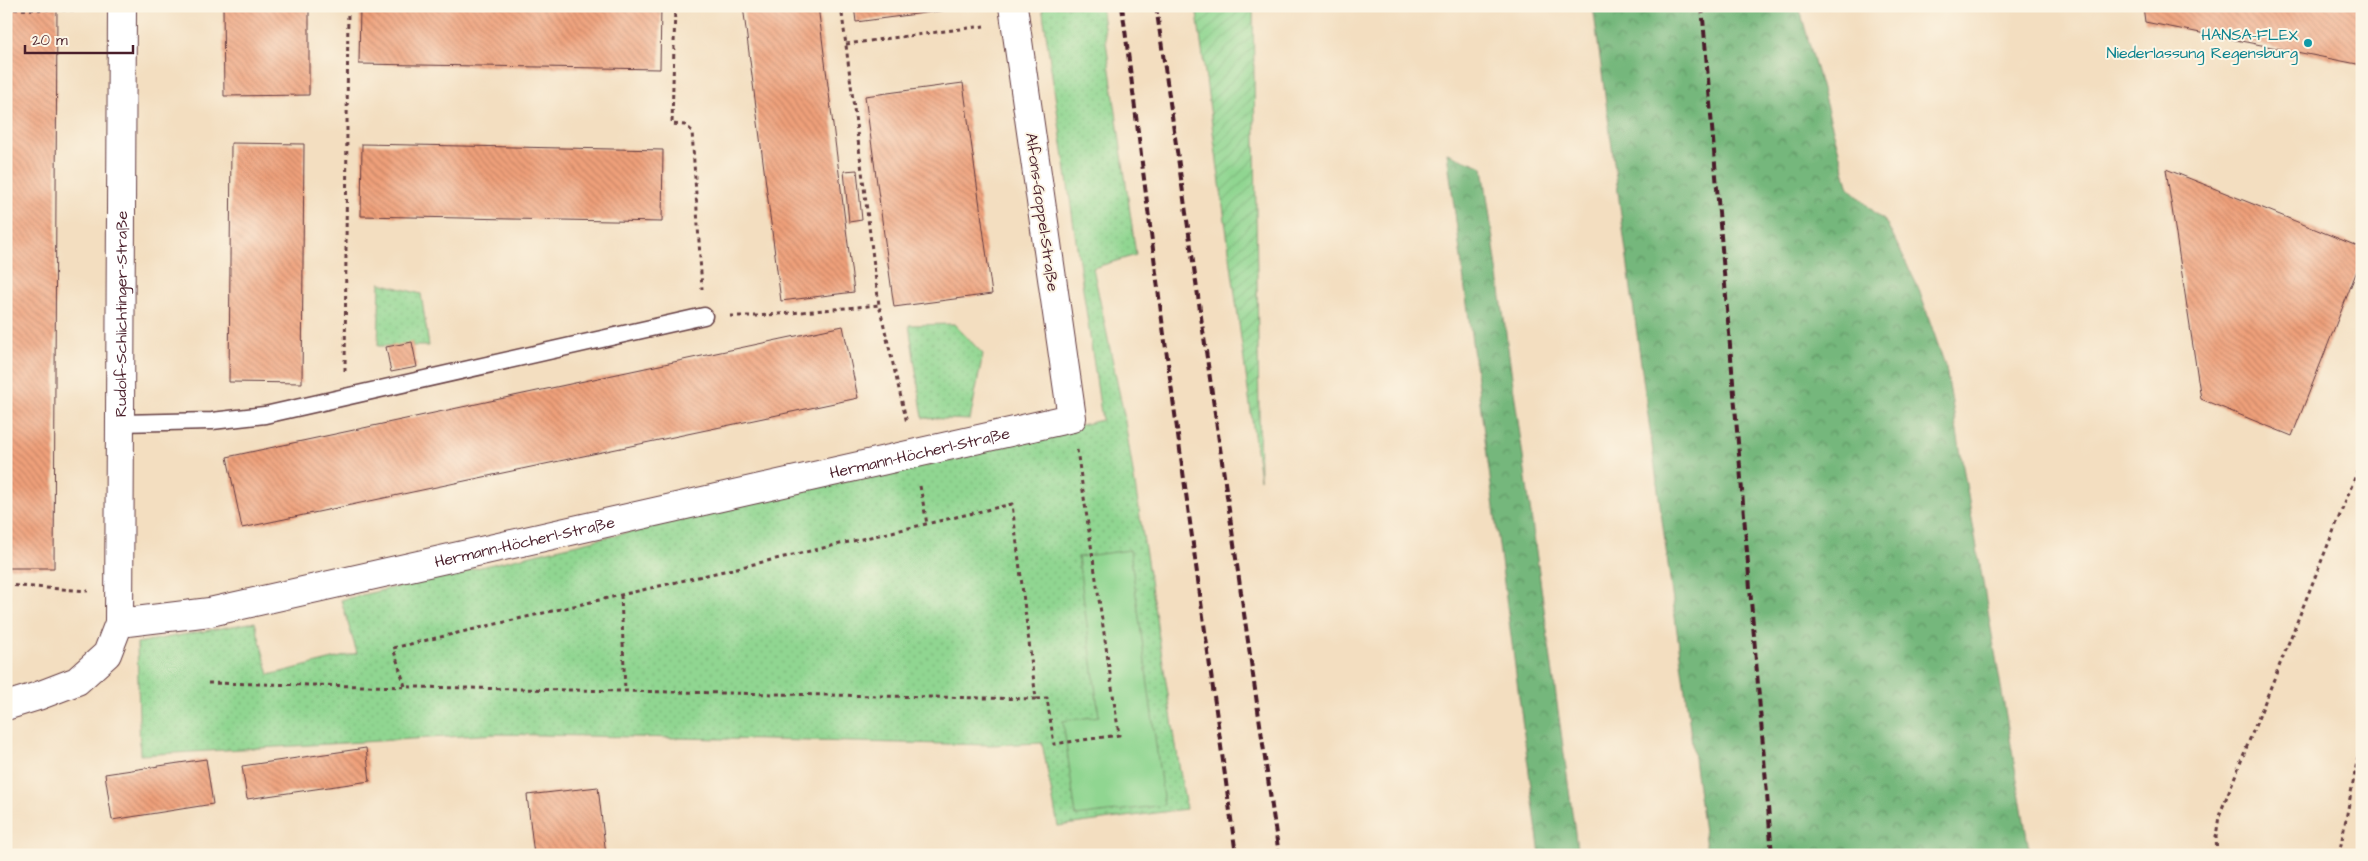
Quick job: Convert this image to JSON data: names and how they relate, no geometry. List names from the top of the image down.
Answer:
{
  "streets": {
    "street": ["Alfons-Goppel-Straße", "Rudolf-Schlichtinger-Straße", "Hermann-Höcherl-Straße"]
  },
  "crossings": [
    ["Alfons-Goppel-Straße", "Hermann-Höcherl-Straße"],
    ["Rudolf-Schlichtinger-Straße", "Hermann-Höcherl-Straße"]
  ],
  "places": ["HANSA-FLEX Niederlassung Regensburg"],
  "scale_bar": "20 m"
}
